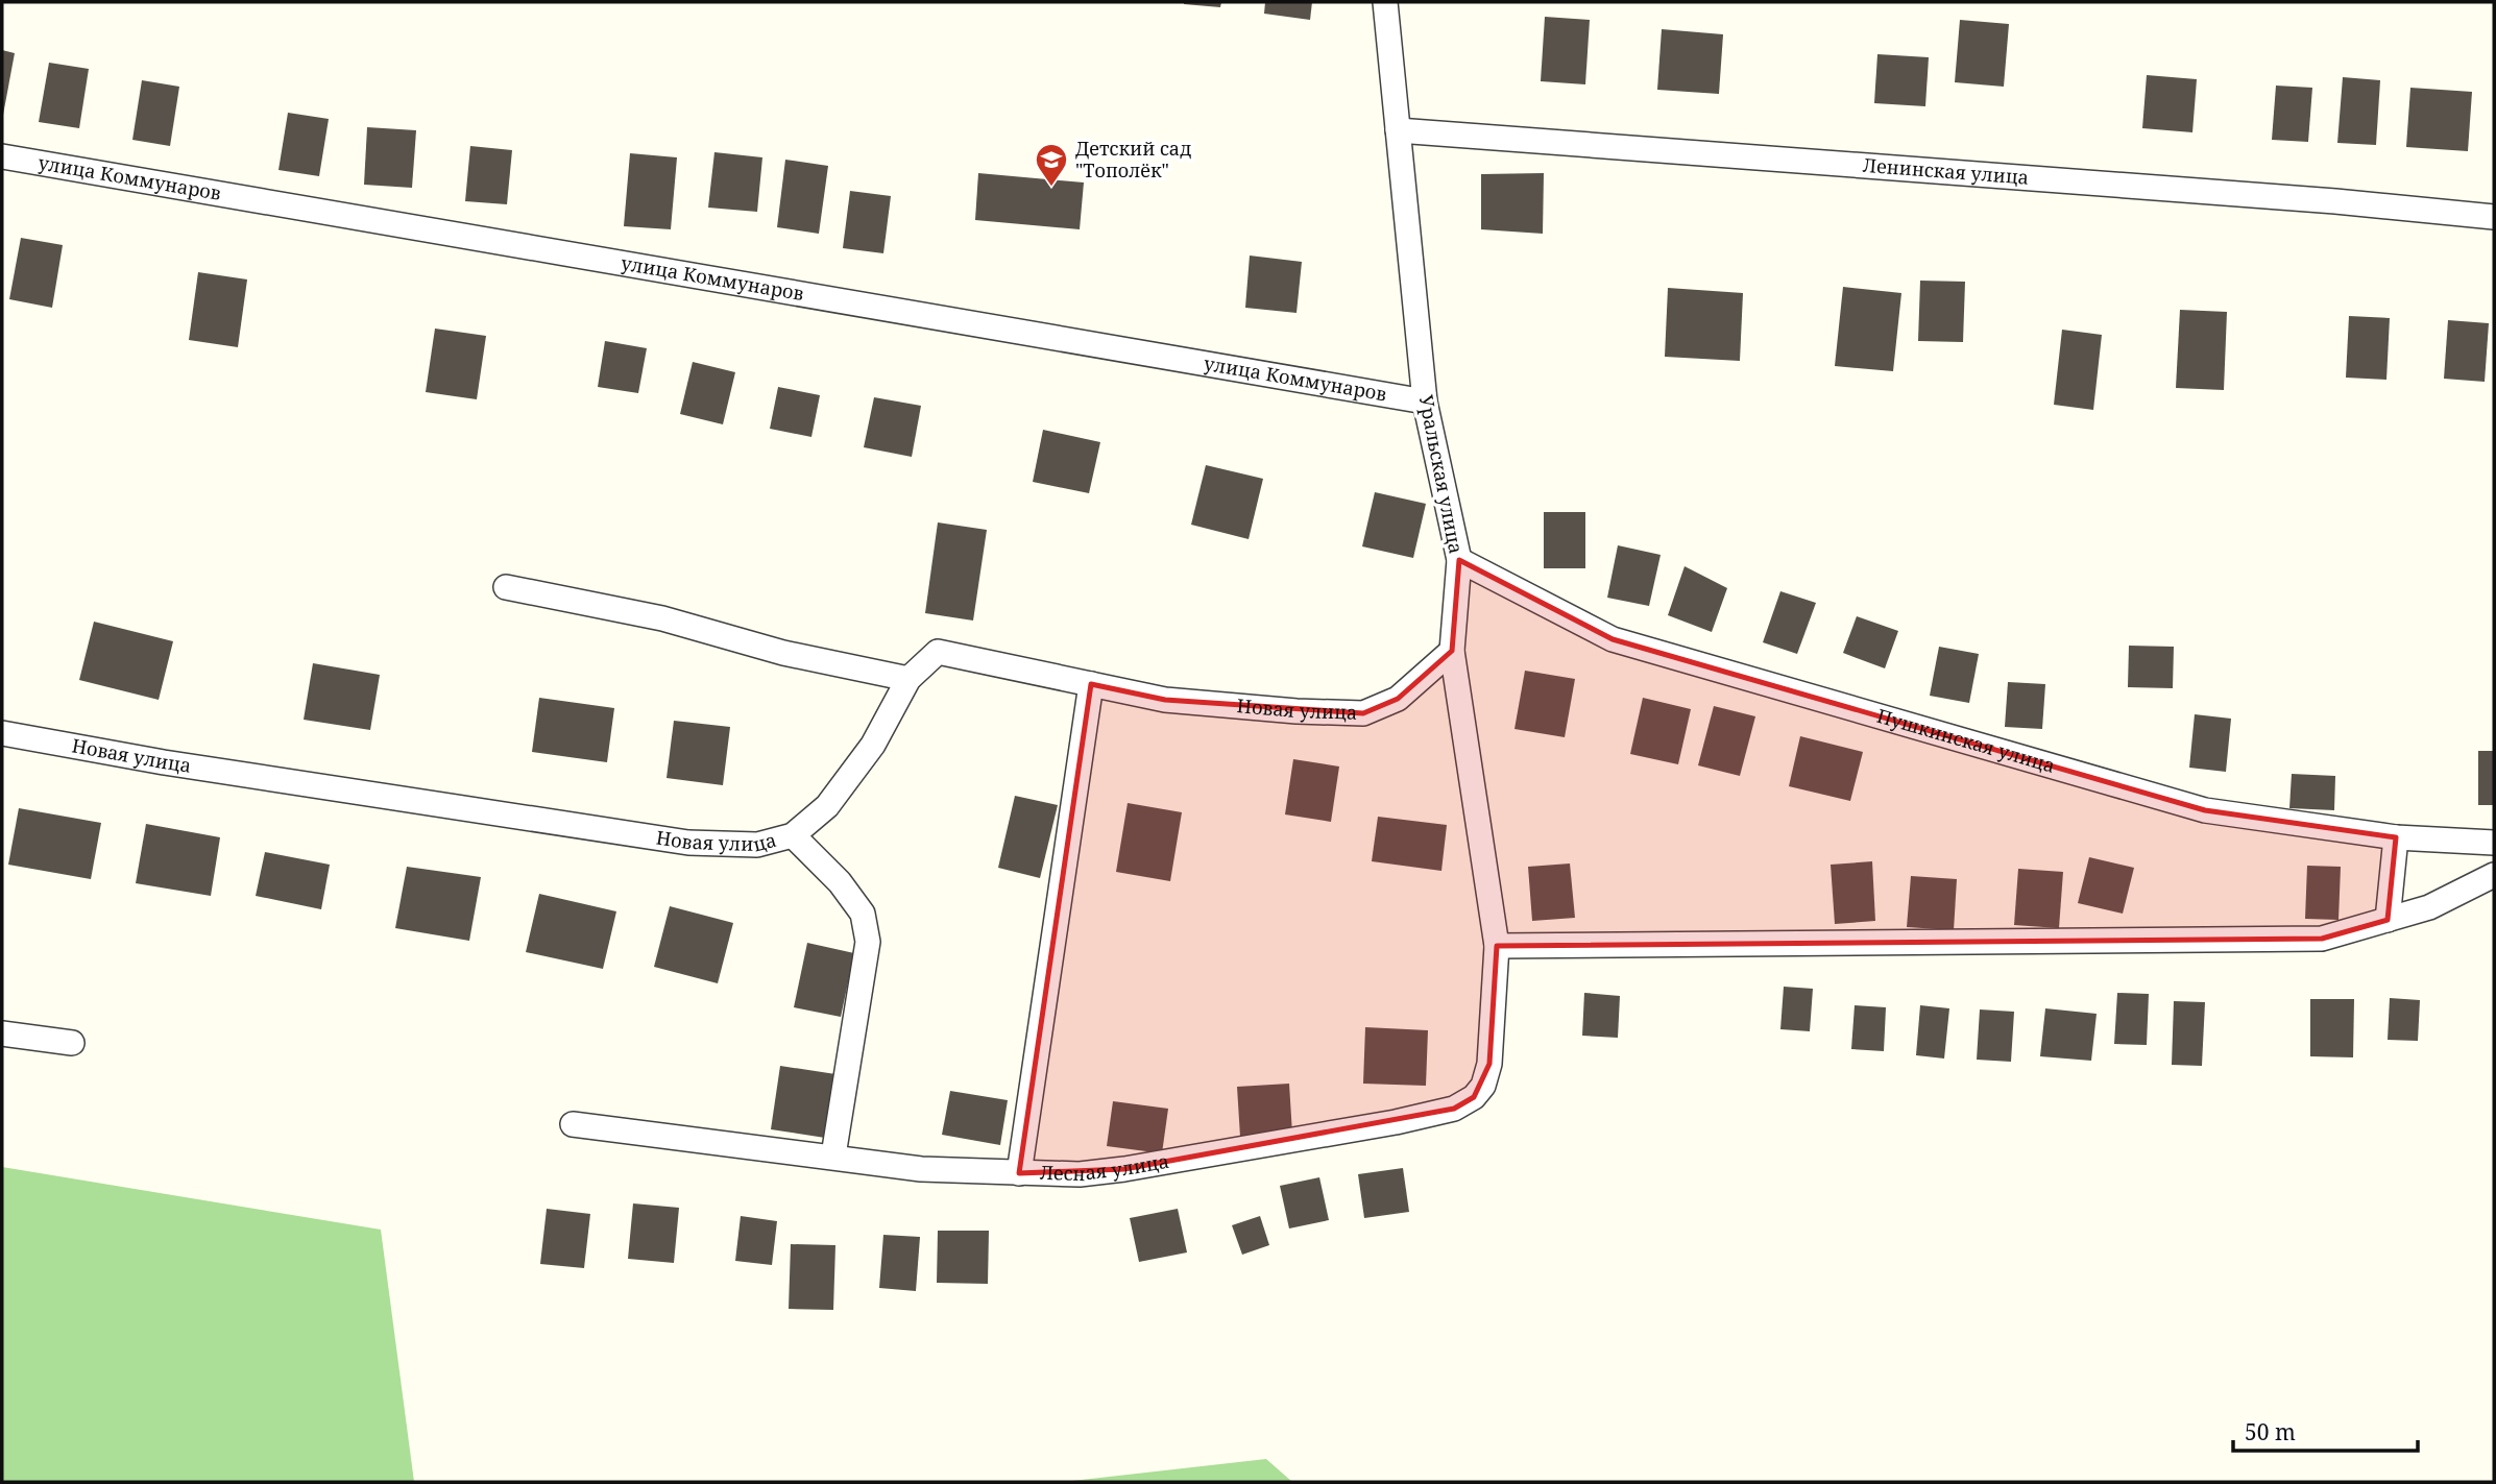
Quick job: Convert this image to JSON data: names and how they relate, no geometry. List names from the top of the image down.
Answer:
{
  "streets": {
    "street": [
      "Ленинская улица",
      "улица Коммунаров",
      "Уральская улица",
      "Новая улица",
      "Пушкинская улица",
      "Лесная улица"
    ]
  },
  "crossings": [
    ["Ленинская улица", "Уральская улица"],
    ["улица Коммунаров", "Уральская улица"],
    ["Уральская улица", "Новая улица"],
    ["Уральская улица", "Пушкинская улица"],
    ["Уральская улица", "Лесная улица"]
  ],
  "places": {
    "school or university": ["Детский сад \"Тополёк\""]
  },
  "scale_bar": "50 m"
}
